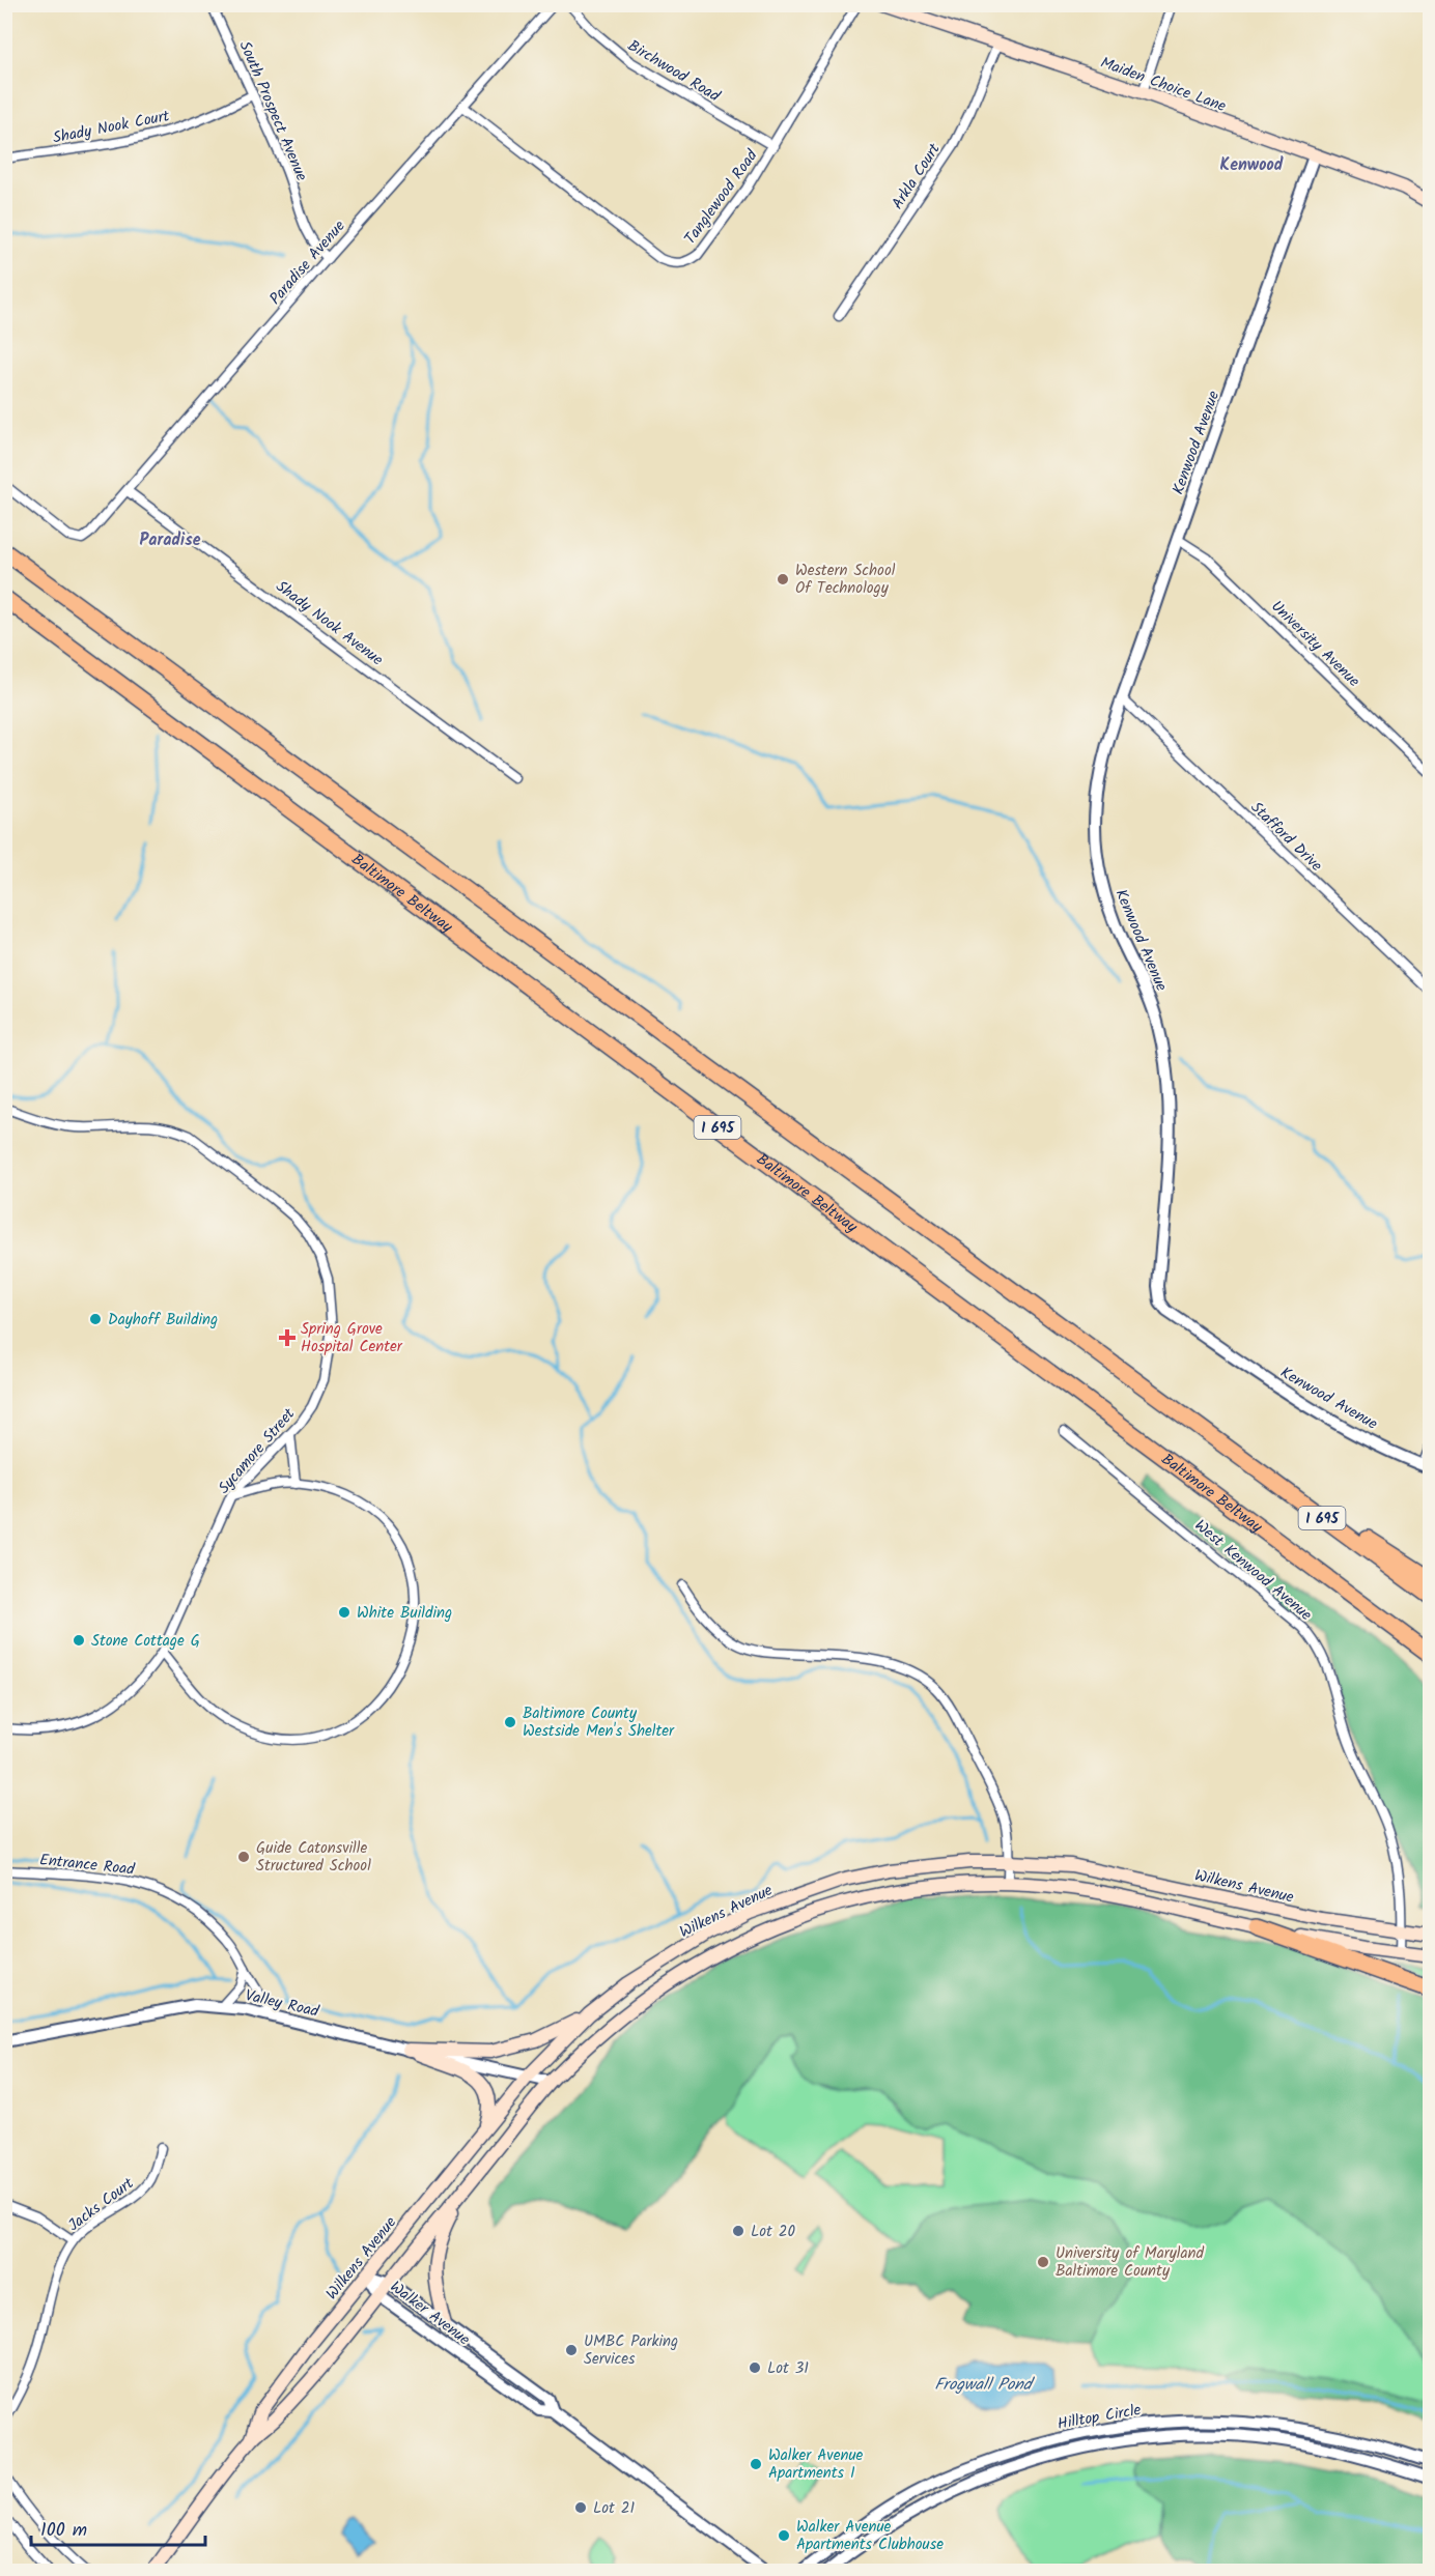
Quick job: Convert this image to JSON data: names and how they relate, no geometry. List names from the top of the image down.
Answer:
{
  "streets": {
    "highway": ["Baltimore Beltway", "I 695"],
    "main road": ["Maiden Choice Lane", "Wilkens Avenue"],
    "street": [
      "Birchwood Road",
      "South Prospect Avenue",
      "Shady Nook Court",
      "Arkla Court",
      "Tanglewood Road",
      "Paradise Avenue",
      "Kenwood Avenue",
      "Shady Nook Avenue",
      "University Avenue",
      "Stafford Drive",
      "Sycamore Street",
      "West Kenwood Avenue",
      "Entrance Road",
      "Valley Road",
      "Jacks Court",
      "Walker Avenue",
      "Hilltop Circle"
    ]
  },
  "crossings": [
    ["Birchwood Road", "Tanglewood Road"],
    ["Maiden Choice Lane", "Arkla Court"],
    ["Maiden Choice Lane", "Kenwood Avenue"],
    ["South Prospect Avenue", "Shady Nook Court"],
    ["South Prospect Avenue", "Paradise Avenue"],
    ["Tanglewood Road", "Paradise Avenue"],
    ["Paradise Avenue", "Shady Nook Avenue"],
    ["Kenwood Avenue", "University Avenue"],
    ["Kenwood Avenue", "Stafford Drive"],
    ["West Kenwood Avenue", "Wilkens Avenue"],
    ["Entrance Road", "Valley Road"],
    ["Wilkens Avenue", "Valley Road"],
    ["Wilkens Avenue", "Walker Avenue"]
  ],
  "districts": ["Kenwood", "Paradise"],
  "water": ["Frogwall Pond"],
  "places": {
    "other": [
      "Western School Of Technology",
      "Dayhoff Building",
      "White Building",
      "Stone Cottage G",
      "Baltimore County Westside Men's Shelter",
      "Guide Catonsville Structured School",
      "Lot 20",
      "University of Maryland Baltimore County",
      "UMBC Parking Services",
      "Lot 31",
      "Walker Avenue Apartments I",
      "Lot 21",
      "Walker Avenue Apartments Clubhouse"
    ],
    "health": ["Spring Grove Hospital Center"]
  },
  "scale_bar": "100 m"
}
